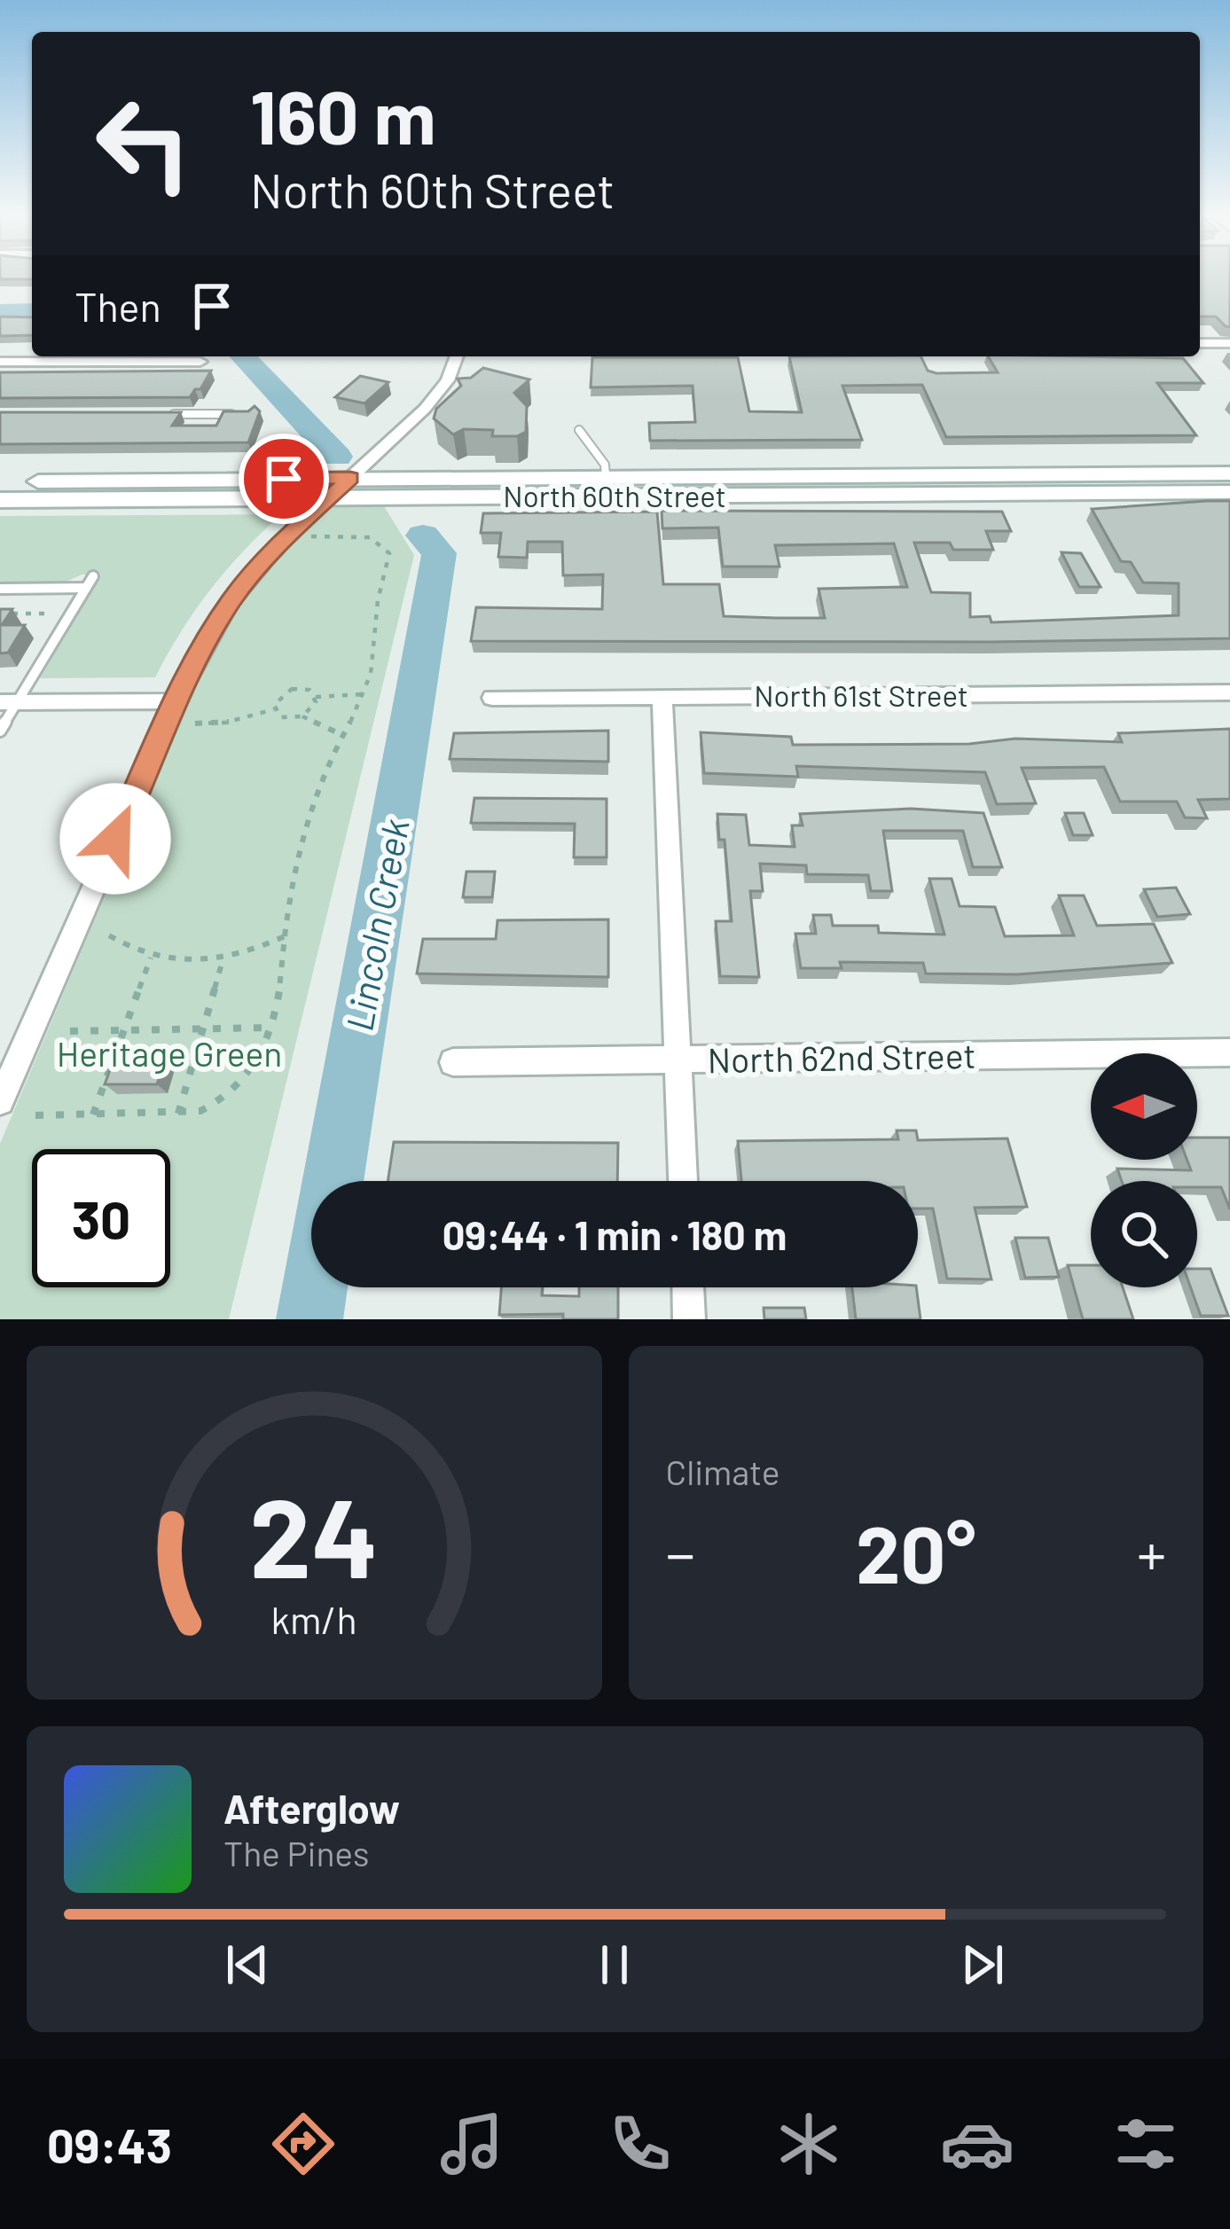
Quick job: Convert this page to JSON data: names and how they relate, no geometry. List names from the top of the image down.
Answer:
{
  "streets": {
    "main road": ["North 60th Street"],
    "street": ["North 61st Street", "North 62nd Street"]
  },
  "water": ["Lincoln Creek"],
  "parks": ["Heritage Green"],
  "north": "left",
  "page": {
    "turn": ["160 m", "North 60th Street"],
    "then": "Then",
    "limit": "30",
    "trip": "09:44 · 1 min · 180 m",
    "tile": "Climate",
    "heat": ["−", "20°", "+"],
    "song": ["Afterglow", "The Pines"],
    "tabs": "09:43",
    "gauge": ["24", "km/h"]
  }
}
